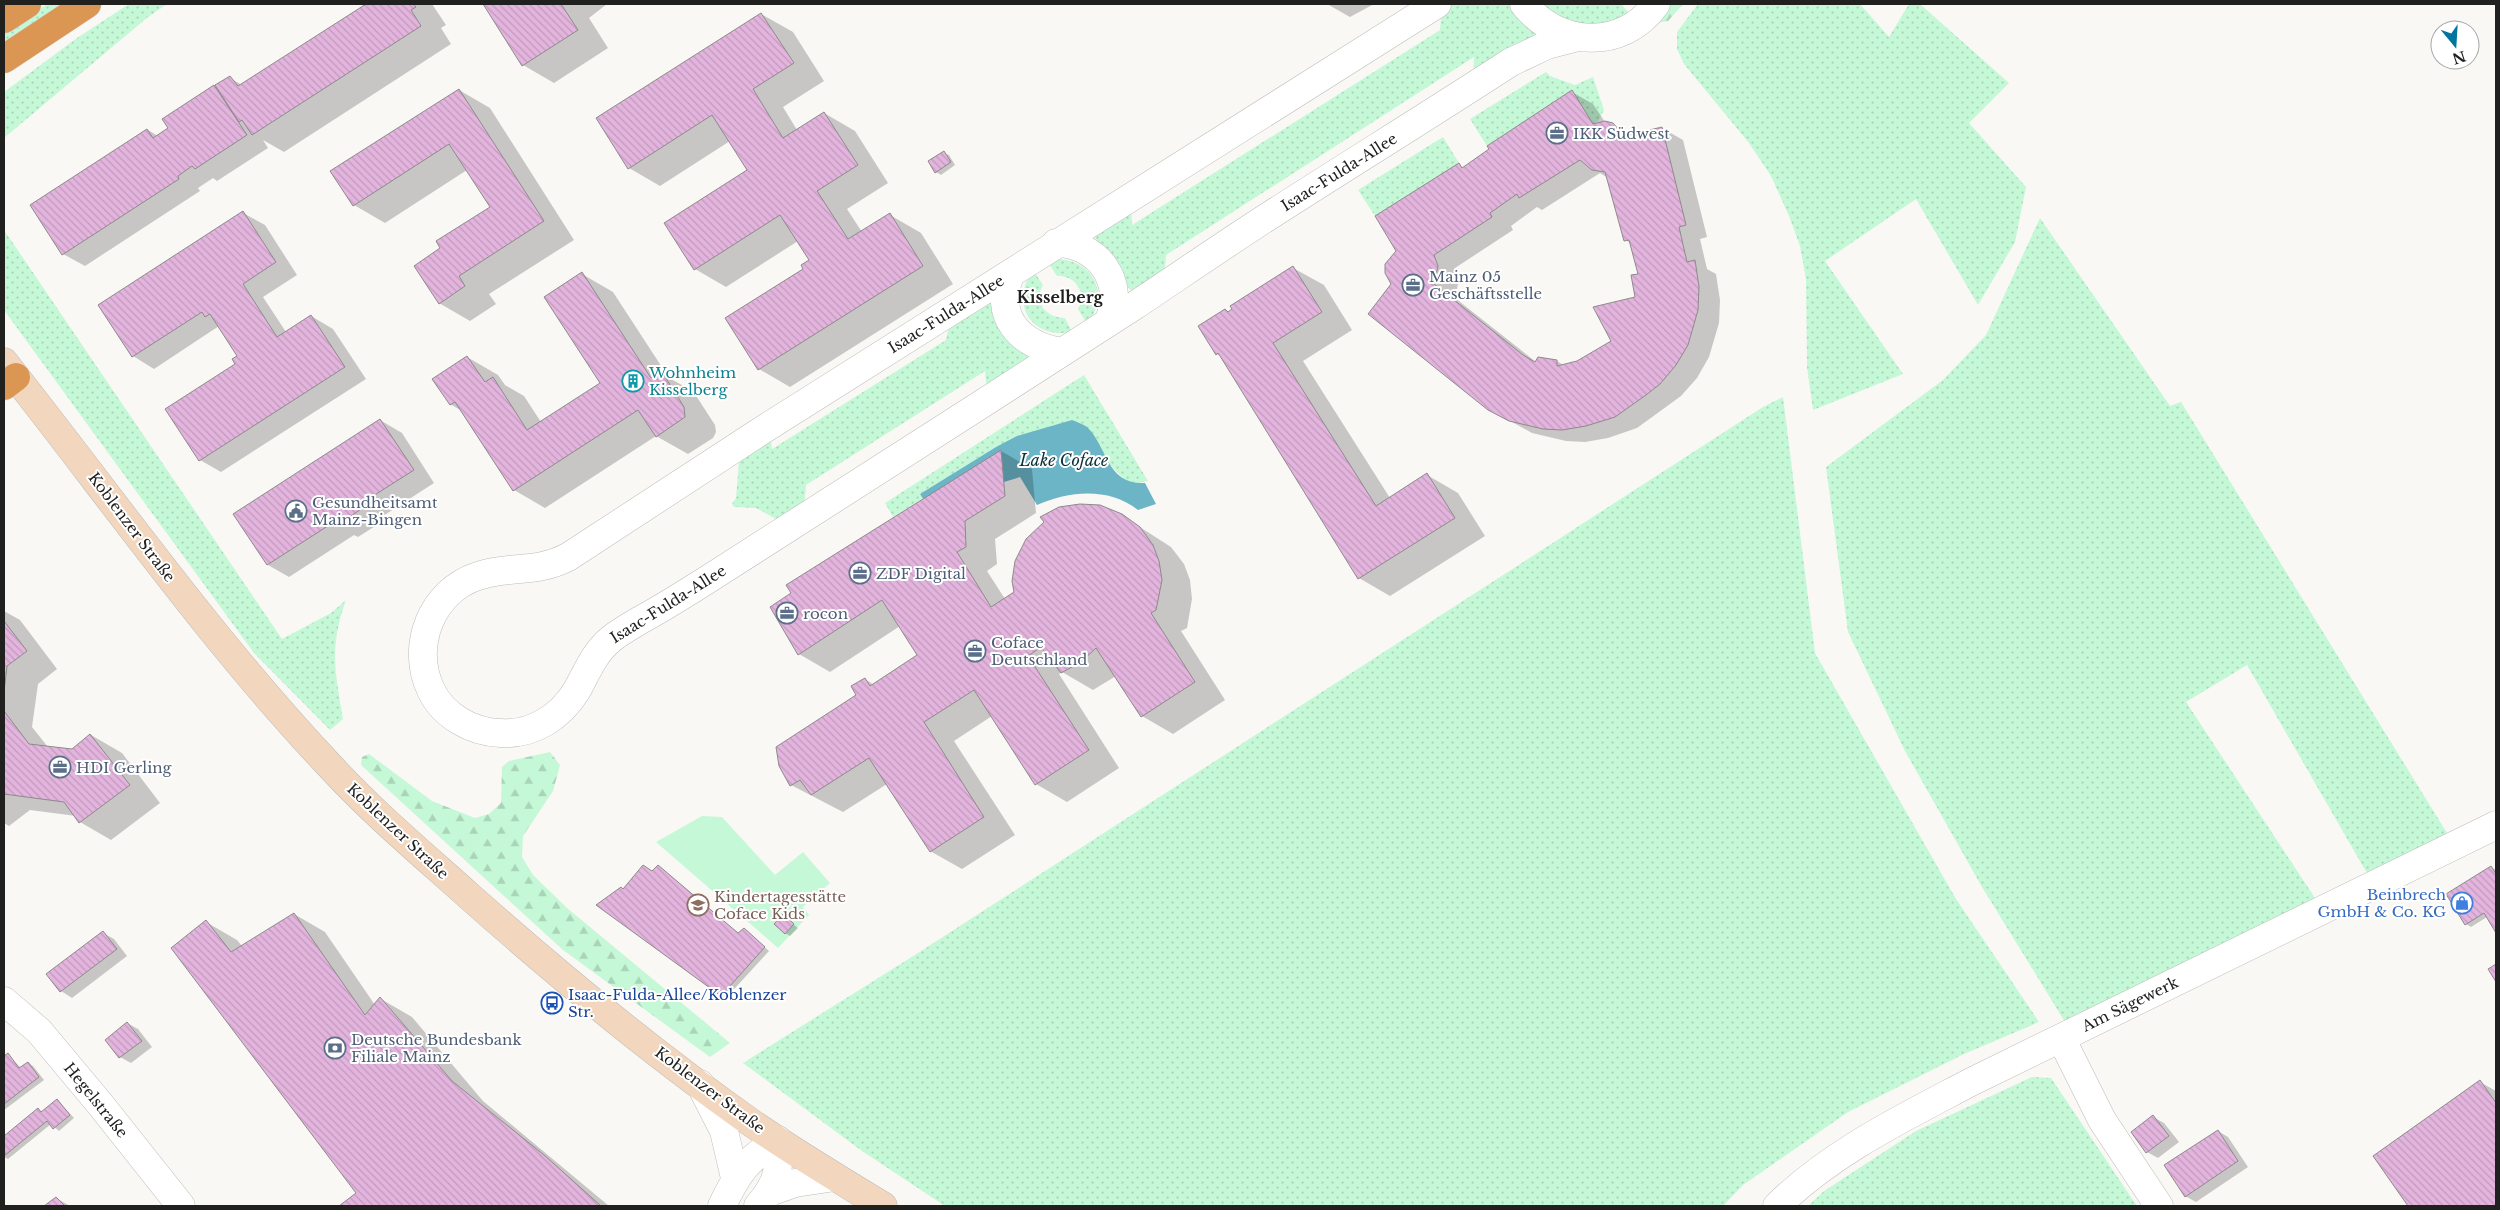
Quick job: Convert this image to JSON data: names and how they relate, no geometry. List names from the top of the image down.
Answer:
{
  "streets": {
    "main road": ["Koblenzer Straße"],
    "street": ["Isaac-Fulda-Allee", "Am Sägewerk", "Hegelstraße"]
  },
  "districts": ["Kisselberg"],
  "water": ["Lake Coface"],
  "places": {
    "office": [
      "IKK Südwest",
      "Mainz 05 Geschäftsstelle",
      "ZDF Digital",
      "rocon",
      "Coface Deutschland",
      "HDI Gerling"
    ],
    "building": ["Wohnheim Kisselberg"],
    "public building": ["Gesundheitsamt Mainz-Bingen"],
    "shop": ["Beinbrech GmbH & Co. KG"],
    "school or university": ["Kindertagesstätte Coface Kids"],
    "bus stop": ["Isaac-Fulda-Allee/Koblenzer Str."],
    "bank": ["Deutsche Bundesbank Filiale Mainz"]
  },
  "north": "bottom"
}
